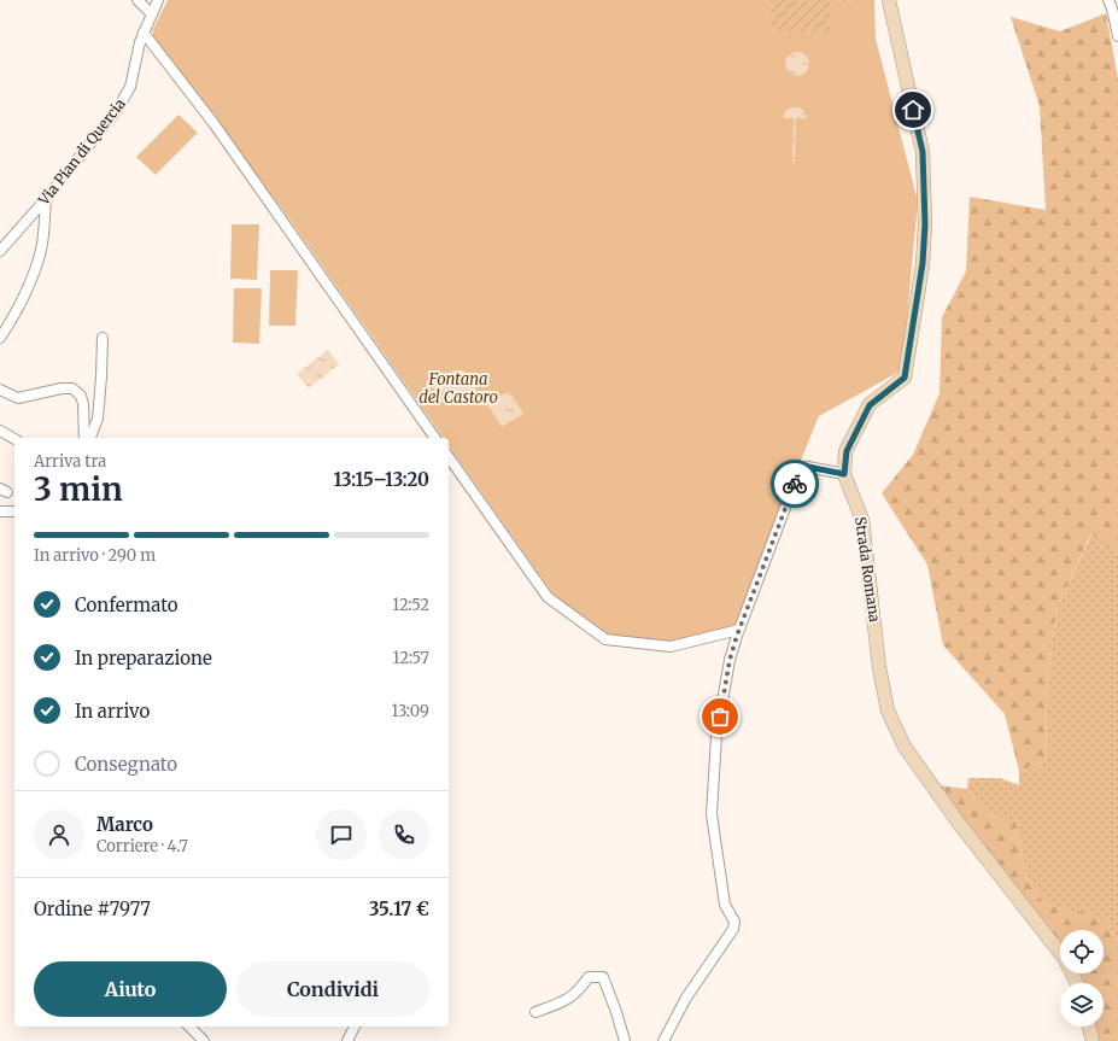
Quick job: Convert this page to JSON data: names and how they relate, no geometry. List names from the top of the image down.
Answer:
{
  "streets": {
    "street": ["Via Pian di Quercia", "Strada Romana"]
  },
  "water": ["Fontana del Castoro"],
  "page": {
    "heading": ["3 min", "Arriva tra", "13:15–13:20"],
    "panel": [
      "Marco",
      "Corriere · 4.7",
      "Ordine #7977",
      "35.17 €"
    ],
    "bar": "In arrivo · 290 m",
    "list": [
      ["Confermato", "12:52"],
      ["In preparazione", "12:57"],
      ["In arrivo", "13:09"],
      "Consegnato"
    ],
    "buttons": ["Aiuto", "Condividi"]
  }
}
